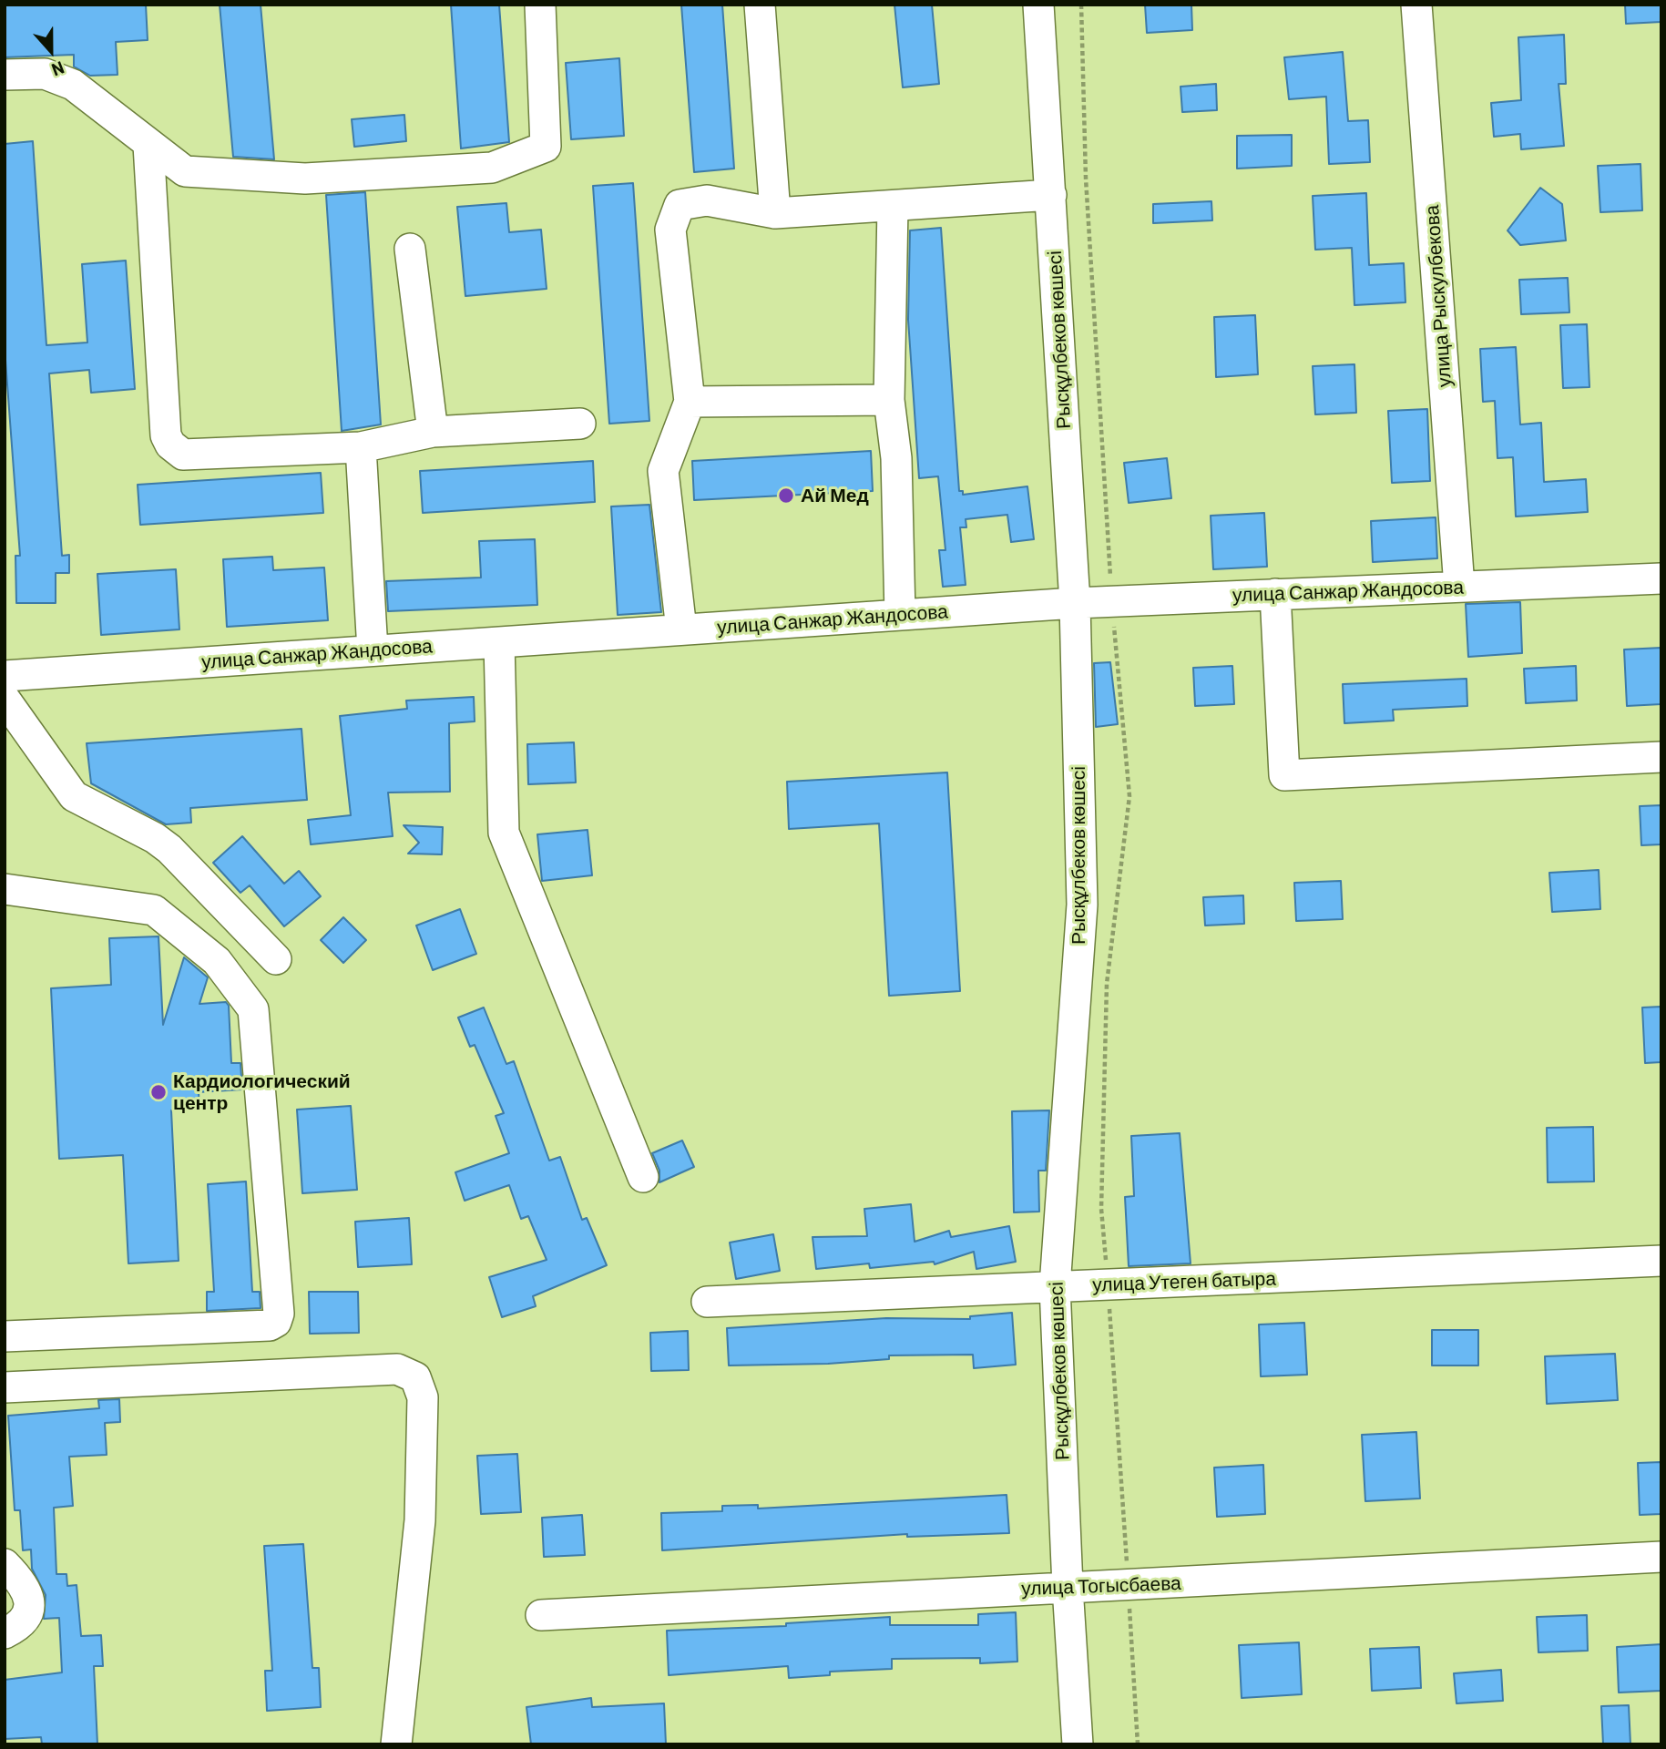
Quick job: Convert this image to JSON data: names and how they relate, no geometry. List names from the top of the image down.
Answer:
{
  "streets": {
    "street": [
      "улица Рыскулбекова",
      "Рысқұлбеков көшесі",
      "улица Санжар Жандосова",
      "улица Утеген батыра",
      "улица Тогысбаева"
    ]
  },
  "crossings": [
    ["улица Рыскулбекова", "улица Санжар Жандосова"],
    ["Рысқұлбеков көшесі", "улица Санжар Жандосова"],
    ["Рысқұлбеков көшесі", "улица Утеген батыра"],
    ["Рысқұлбеков көшесі", "улица Тогысбаева"]
  ],
  "places": ["Ай Мед", "Кардиологический центр"],
  "north": "bottom"
}
